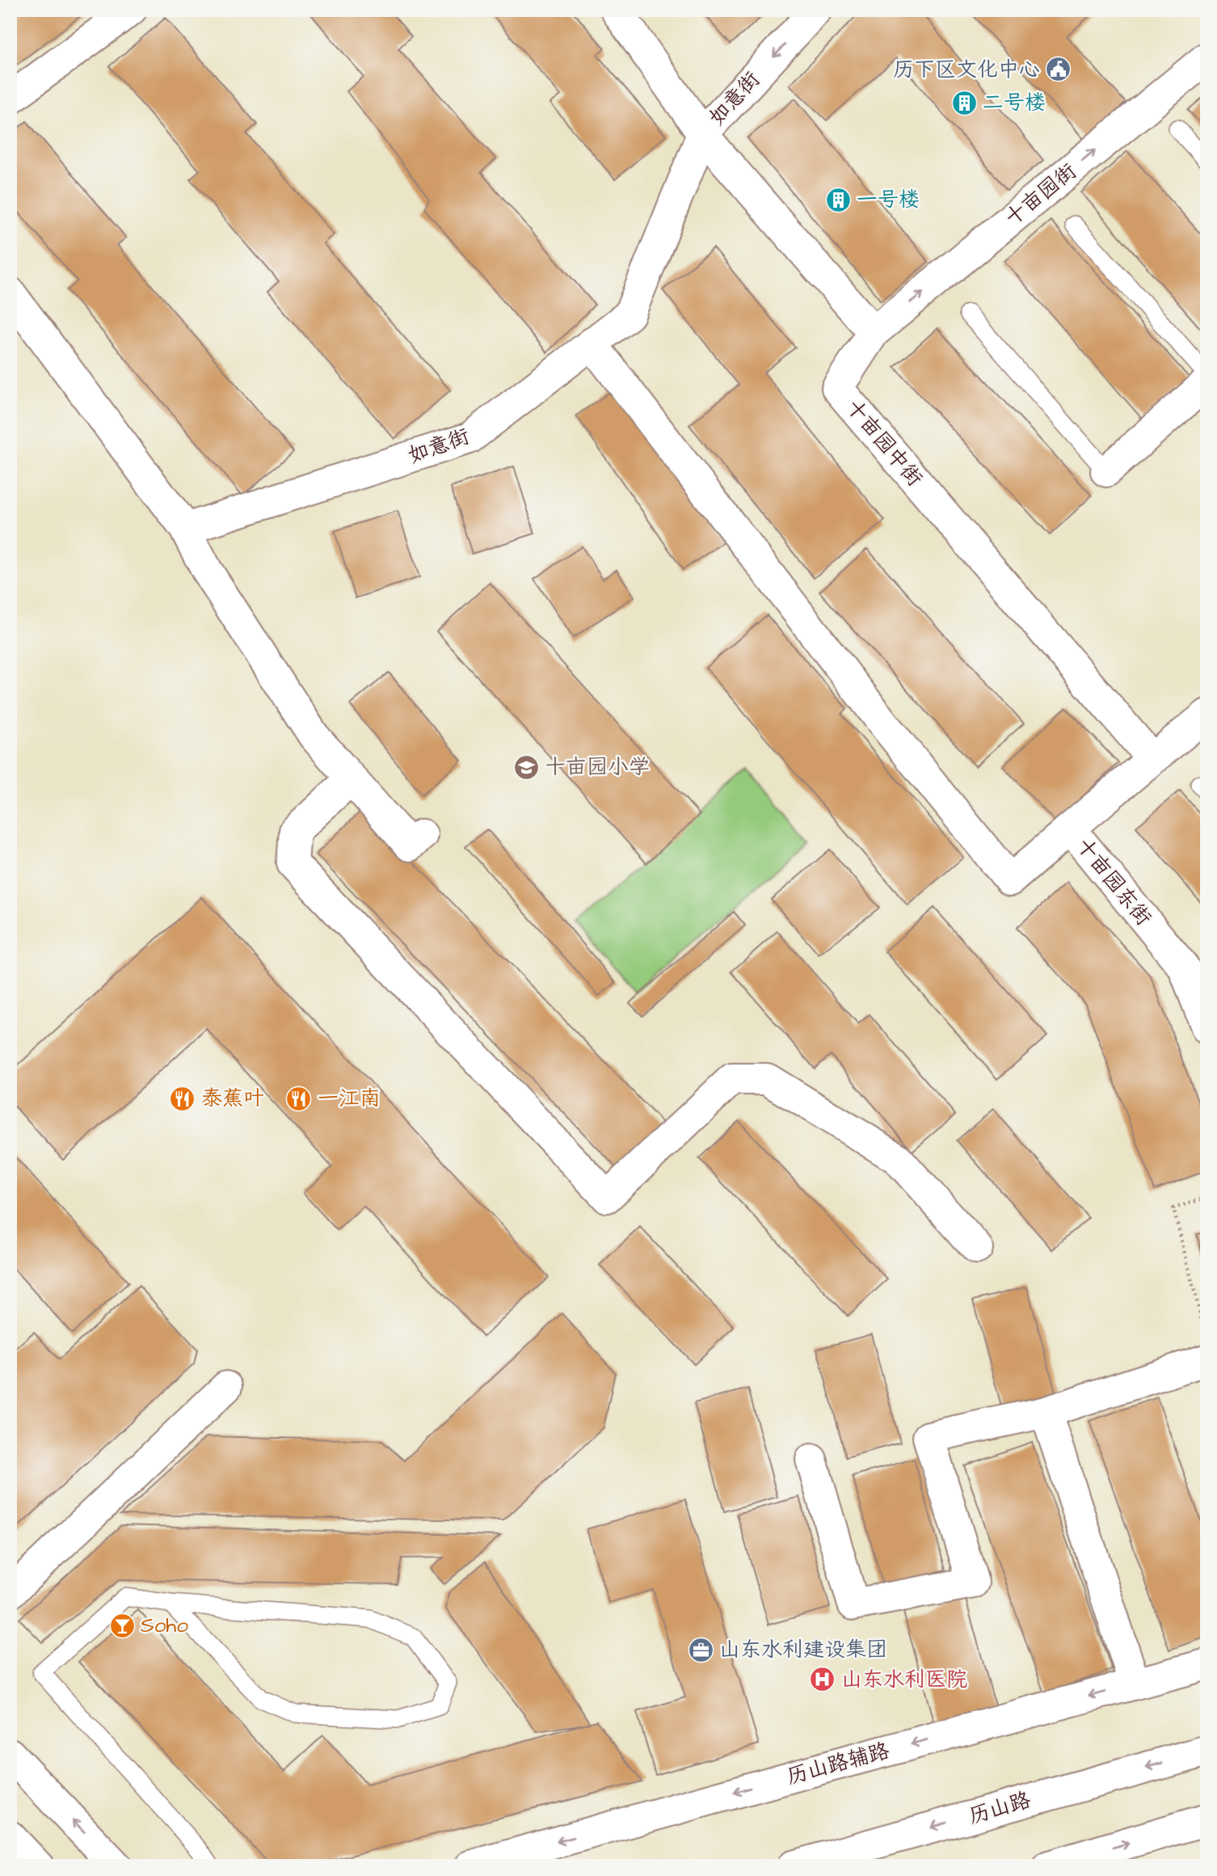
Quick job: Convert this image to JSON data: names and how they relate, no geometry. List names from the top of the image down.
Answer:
{
  "streets": {
    "street": [
      "如意街",
      "十亩园街",
      "十亩园中街",
      "十亩园东街",
      "历山路辅路",
      "历山路"
    ]
  },
  "crossings": [
    ["十亩园街", "十亩园中街"],
    ["十亩园中街", "十亩园东街"]
  ],
  "one_way": ["历山路辅路"],
  "places": {
    "public building": ["历下区文化中心"],
    "building": ["二号楼", "一号楼"],
    "school or university": ["十亩园小学"],
    "restaurant": ["泰蕉叶", "一江南"],
    "bar": ["Soho"],
    "office": ["山东水利建设集团"],
    "hospital": ["山东水利医院"]
  }
}
